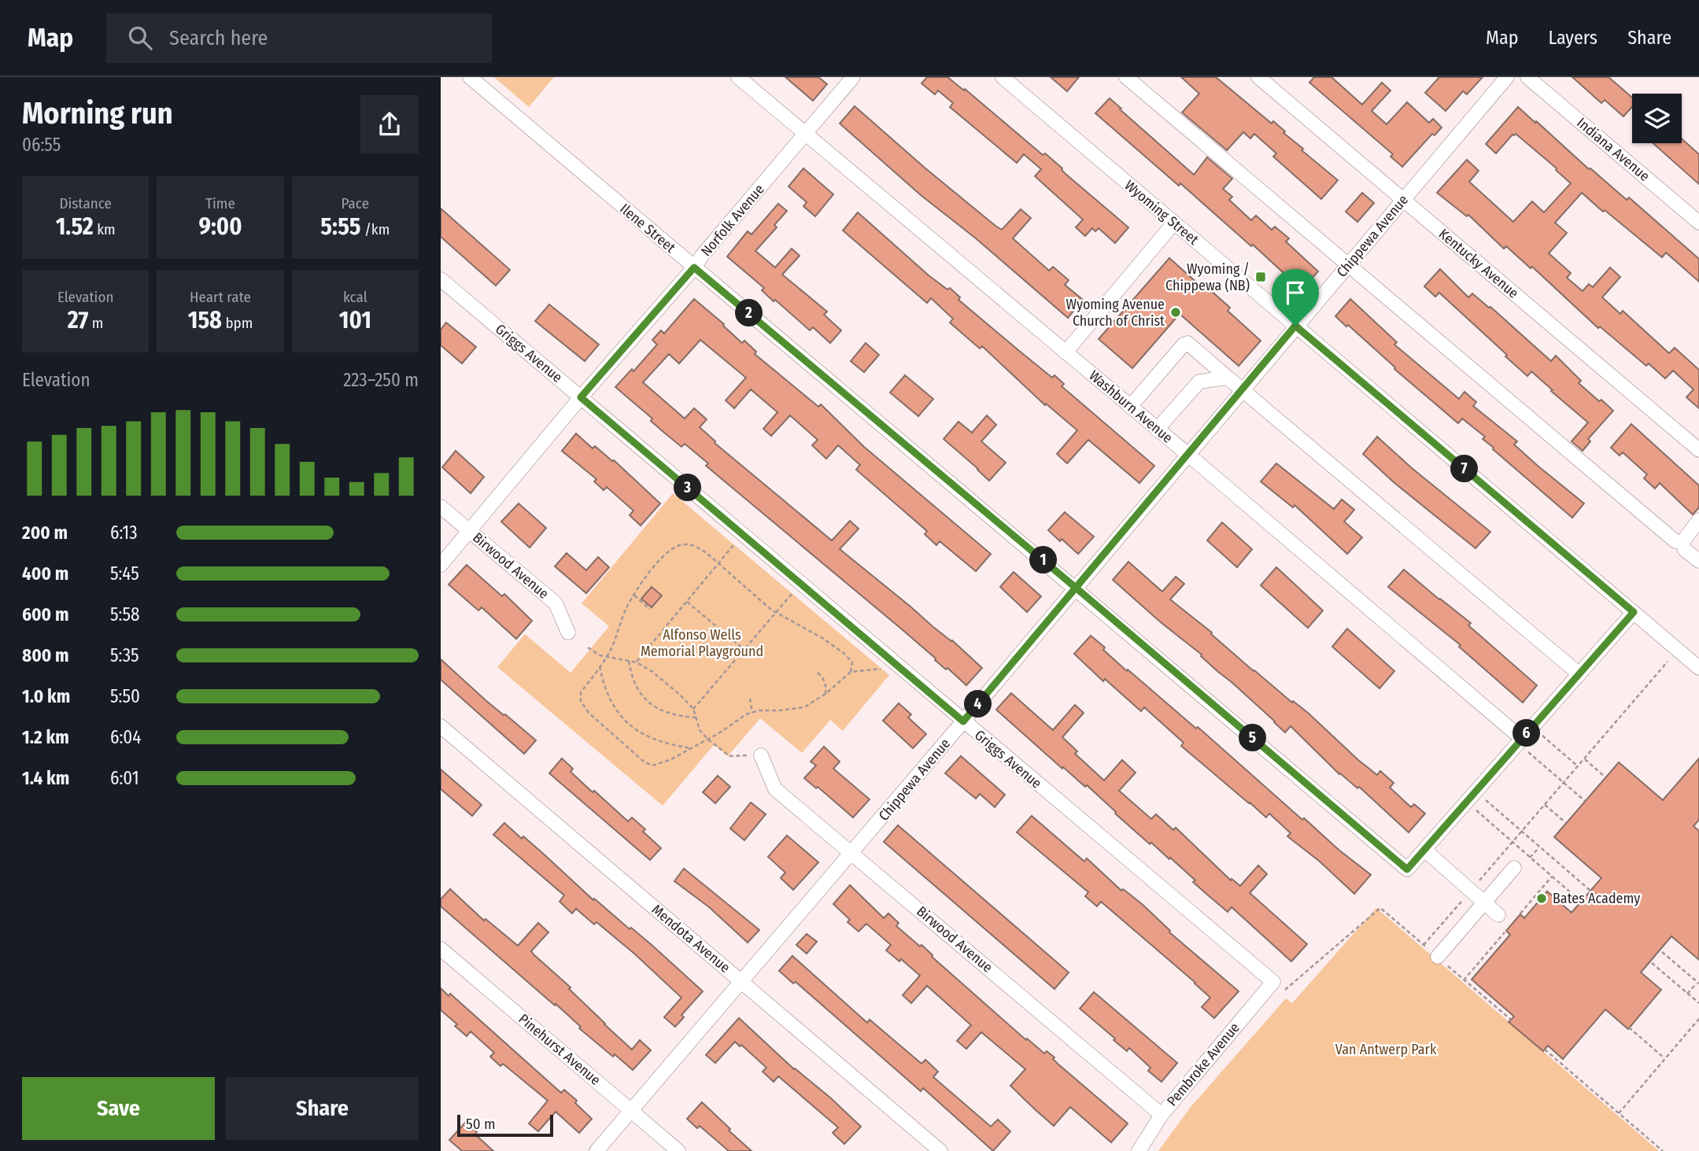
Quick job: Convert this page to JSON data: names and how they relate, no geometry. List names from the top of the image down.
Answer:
{
  "streets": {
    "street": [
      "Indiana Avenue",
      "Wyoming Street",
      "Norfolk Avenue",
      "Ilene Street",
      "Chippewa Avenue",
      "Kentucky Avenue",
      "Griggs Avenue",
      "Washburn Avenue",
      "Birwood Avenue",
      "Mendota Avenue",
      "Pinehurst Avenue",
      "Pembroke Avenue"
    ]
  },
  "crossings": [
    ["Wyoming Street", "Chippewa Avenue"],
    ["Norfolk Avenue", "Ilene Street"],
    ["Norfolk Avenue", "Griggs Avenue"],
    ["Norfolk Avenue", "Washburn Avenue"],
    ["Norfolk Avenue", "Birwood Avenue"],
    ["Ilene Street", "Chippewa Avenue"],
    ["Chippewa Avenue", "Kentucky Avenue"],
    ["Chippewa Avenue", "Griggs Avenue"],
    ["Chippewa Avenue", "Washburn Avenue"],
    ["Chippewa Avenue", "Birwood Avenue"],
    ["Chippewa Avenue", "Mendota Avenue"],
    ["Chippewa Avenue", "Pinehurst Avenue"],
    ["Griggs Avenue", "Pembroke Avenue"],
    ["Birwood Avenue", "Pembroke Avenue"]
  ],
  "parks": ["Alfonso Wells Memorial Playground", "Van Antwerp Park"],
  "places": {
    "transit": ["Wyoming / Chippewa (NB)"],
    "other": ["Wyoming Avenue Church of Christ", "Bates Academy"]
  },
  "scale_bar": "50 m",
  "page": {
    "header": "Map",
    "search": "Search here",
    "nav": ["Map", "Layers", "Share"],
    "heading": ["Morning run", "06:55"],
    "stats": [
      ["Distance", "1.52 km"],
      ["Time", "9:00"],
      ["Pace", "5:55 /km"],
      ["Elevation", "27 m"],
      ["Heart rate", "158 bpm"],
      ["kcal", "101"]
    ],
    "pins": [
      "2",
      "7",
      "3",
      "1",
      "4",
      "6",
      "5"
    ],
    "chart": ["Elevation", "223–250 m"],
    "list": [
      {
        "name": "200 m",
        "note": "6:13"
      },
      {
        "name": "400 m",
        "note": "5:45"
      },
      {
        "name": "600 m",
        "note": "5:58"
      },
      {
        "name": "800 m",
        "note": "5:35"
      },
      {
        "name": "1.0 km",
        "note": "5:50"
      },
      {
        "name": "1.2 km",
        "note": "6:04"
      },
      {
        "name": "1.4 km",
        "note": "6:01"
      }
    ],
    "buttons": ["Save", "Share"],
    "scale": "50 m"
  }
}
